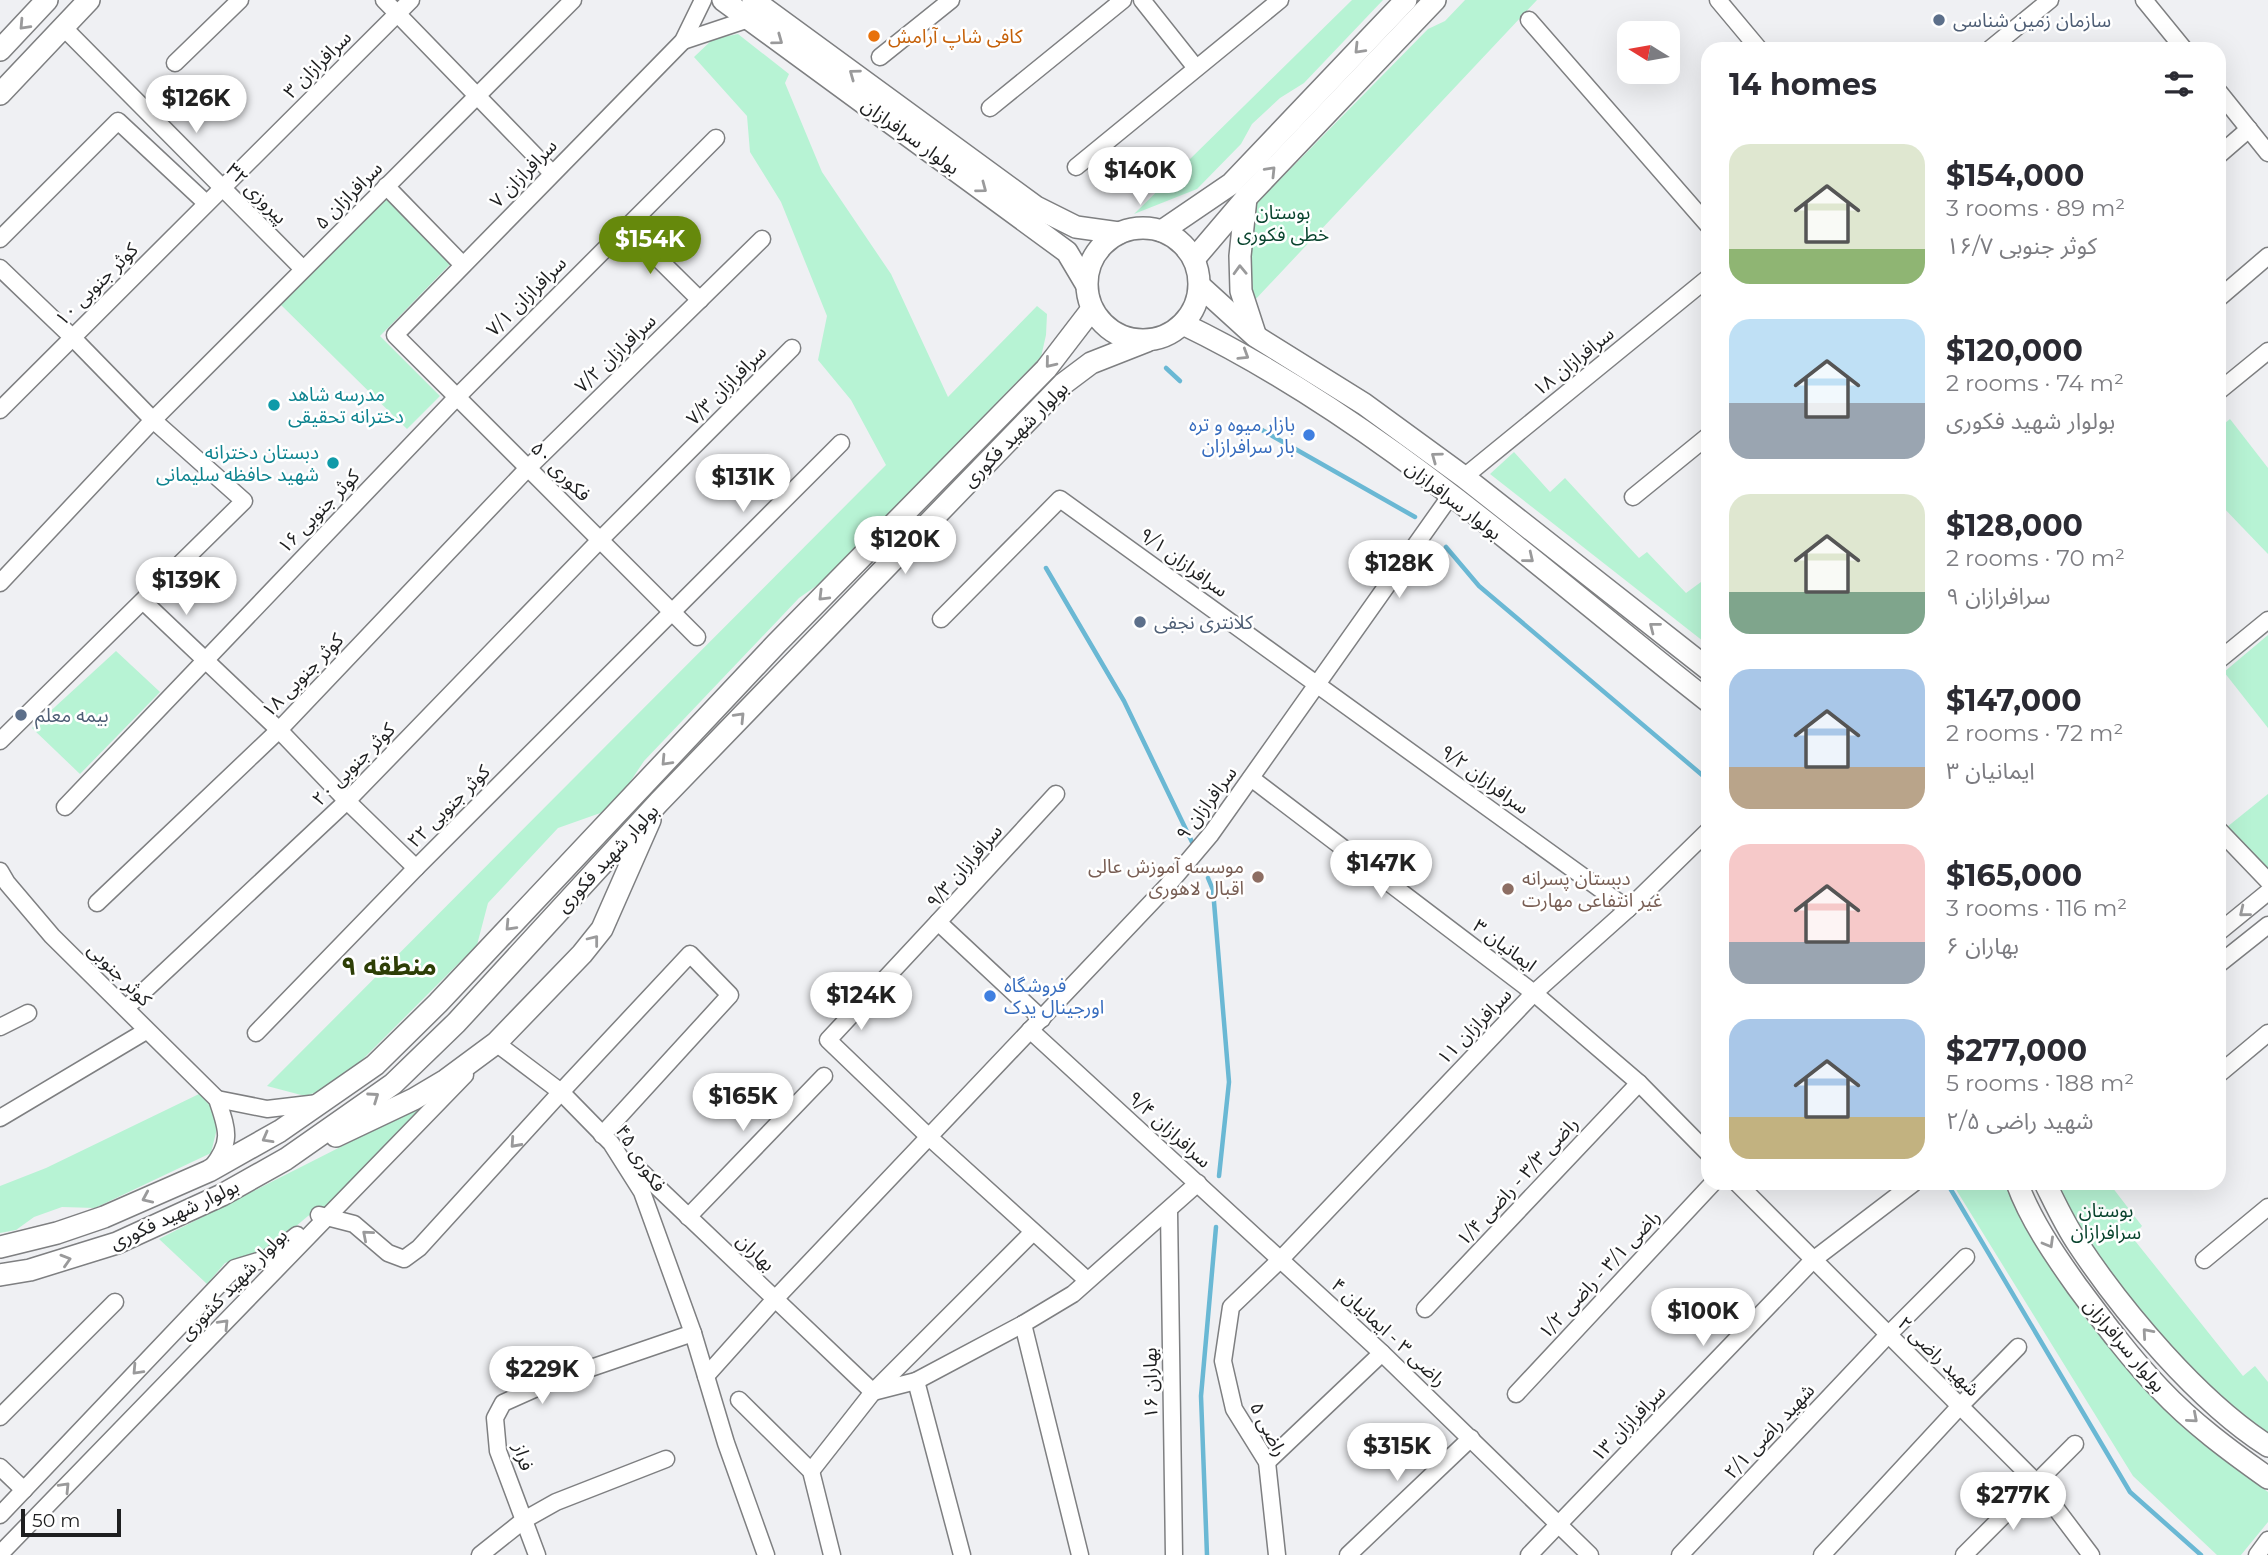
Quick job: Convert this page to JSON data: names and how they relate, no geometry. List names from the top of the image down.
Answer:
{
  "streets": {
    "main road": ["بولوار سرافرازان", "بولوار شهید فکوری"],
    "street": [
      "سرافرازان ۳",
      "سرافرازان ۷",
      "پیروزی ۳۲",
      "سرافرازان ۵",
      "کوثر جنوبی ۱۰",
      "سرافرازان ۷/۱",
      "سرافرازان ۷/۲",
      "سرافرازان ۱۸",
      "سرافرازان ۷/۳",
      "فکوری ۵۰",
      "کوثر جنوبی ۱۶",
      "سرافرازان ۹/۱",
      "کوثر جنوبی ۱۸",
      "کوثر جنوبی ۲۰",
      "سرافرازان ۹/۲",
      "سرافرازان ۹",
      "کوثر جنوبی ۲۲",
      "سرافرازان ۹/۳",
      "ایمانیان ۳",
      "کوثر جنوبی",
      "سرافرازان ۱۱",
      "سرافرازان ۹/۴",
      "فکوری ۴۵",
      "راضی ۳/۳ - راضی ۱/۴",
      "بهاران",
      "راضی ۳/۱ - راضی ۱/۲",
      "بولوار شهید کشوری",
      "راضی ۳ - ایمانیان ۴",
      "شهید راضی ۲",
      "بهاران ۱۶",
      "سرافرازان ۱۳",
      "راضی ۵",
      "شهید راضی ۲/۱",
      "فراز"
    ]
  },
  "crossings": [
    ["سرافرازان ۳", "پیروزی ۳۲"],
    ["سرافرازان ۳", "کوثر جنوبی ۱۰"],
    ["بولوار سرافرازان", "سرافرازان ۱۸"],
    ["بولوار سرافرازان", "بولوار شهید فکوری"],
    ["بولوار سرافرازان", "سرافرازان ۹"],
    ["سرافرازان ۷", "فکوری ۵۰"],
    ["پیروزی ۳۲", "سرافرازان ۵"],
    ["پیروزی ۳۲", "کوثر جنوبی ۱۰"],
    ["سرافرازان ۷/۱", "فکوری ۵۰"],
    ["سرافرازان ۷/۱", "کوثر جنوبی ۱۶"],
    ["سرافرازان ۷/۲", "فکوری ۵۰"],
    ["سرافرازان ۷/۲", "کوثر جنوبی ۱۸"],
    ["سرافرازان ۷/۳", "فکوری ۵۰"],
    ["سرافرازان ۷/۳", "کوثر جنوبی ۲۰"],
    ["فکوری ۵۰", "کوثر جنوبی ۱۶"],
    ["فکوری ۵۰", "کوثر جنوبی ۱۸"],
    ["فکوری ۵۰", "کوثر جنوبی ۲۰"],
    ["فکوری ۵۰", "کوثر جنوبی ۲۲"],
    ["سرافرازان ۹/۱", "سرافرازان ۹/۲"],
    ["سرافرازان ۹/۱", "سرافرازان ۹"],
    ["کوثر جنوبی ۲۰", "کوثر جنوبی"],
    ["سرافرازان ۹/۲", "سرافرازان ۹"],
    ["سرافرازان ۹/۲", "سرافرازان ۱۱"],
    ["سرافرازان ۹", "سرافرازان ۹/۳"],
    ["سرافرازان ۹", "ایمانیان ۳"],
    ["سرافرازان ۹", "سرافرازان ۹/۴"],
    ["سرافرازان ۹", "فکوری ۴۵"],
    ["سرافرازان ۹", "بهاران"],
    ["سرافرازان ۹/۳", "سرافرازان ۹/۴"],
    ["ایمانیان ۳", "سرافرازان ۱۱"],
    ["ایمانیان ۳", "راضی ۳/۳ - راضی ۱/۴"],
    ["سرافرازان ۱۱", "سرافرازان ۹/۴"],
    ["سرافرازان ۱۱", "راضی ۳ - ایمانیان ۴"],
    ["سرافرازان ۱۱", "راضی ۵"],
    ["سرافرازان ۹/۴", "راضی ۳ - ایمانیان ۴"],
    ["سرافرازان ۹/۴", "راضی ۵"],
    ["فکوری ۴۵", "بهاران"],
    ["فکوری ۴۵", "بولوار شهید کشوری"],
    ["فکوری ۴۵", "فراز"],
    ["راضی ۳ - ایمانیان ۴", "سرافرازان ۱۳"],
    ["راضی ۳ - ایمانیان ۴", "راضی ۵"],
    ["شهید راضی ۲", "سرافرازان ۱۳"],
    ["شهید راضی ۲", "شهید راضی ۲/۱"]
  ],
  "districts": ["منطقه ۹"],
  "parks": ["بوستان خطی فکوری", "بوستان سرافرازان"],
  "places": [
    "سازمان زمین شناسی",
    "کافی شاپ آرامش",
    "مدرسه شاهد دخترانه تحقیقی",
    "بازار میوه و تره بار سرافرازان",
    "دبستان دخترانه شهید حافظه سلیمانی",
    "کلانتری نجفی",
    "بیمه معلم",
    "موسسه آموزش عالی اقبال لاهوری",
    "دبستان پسرانه غیر انتفاعی مهارت",
    "فروشگاه اورجینال یدک"
  ],
  "scale_bar": "50 m",
  "north": "left",
  "page": {
    "heading": "14 homes",
    "price": [
      "$126K",
      "$140K",
      "$154K",
      "$131K",
      "$120K",
      "$128K",
      "$139K",
      "$147K",
      "$124K",
      "$165K",
      "$100K",
      "$229K",
      "$315K",
      "$277K"
    ],
    "list": [
      {
        "name": "$154,000",
        "note": "3 rooms · 89 m² · کوثر جنوبی ۱۶/۷"
      },
      {
        "name": "$120,000",
        "note": "2 rooms · 74 m² · بولوار شهید فکوری"
      },
      {
        "name": "$128,000",
        "note": "2 rooms · 70 m² · سرافرازان ۹"
      },
      {
        "name": "$147,000",
        "note": "2 rooms · 72 m² · ایمانیان ۳"
      },
      {
        "name": "$165,000",
        "note": "3 rooms · 116 m² · بهاران ۶"
      },
      {
        "name": "$277,000",
        "note": "5 rooms · 188 m² · شهید راضی ۲/۵"
      }
    ],
    "scale": "50 m"
  }
}
